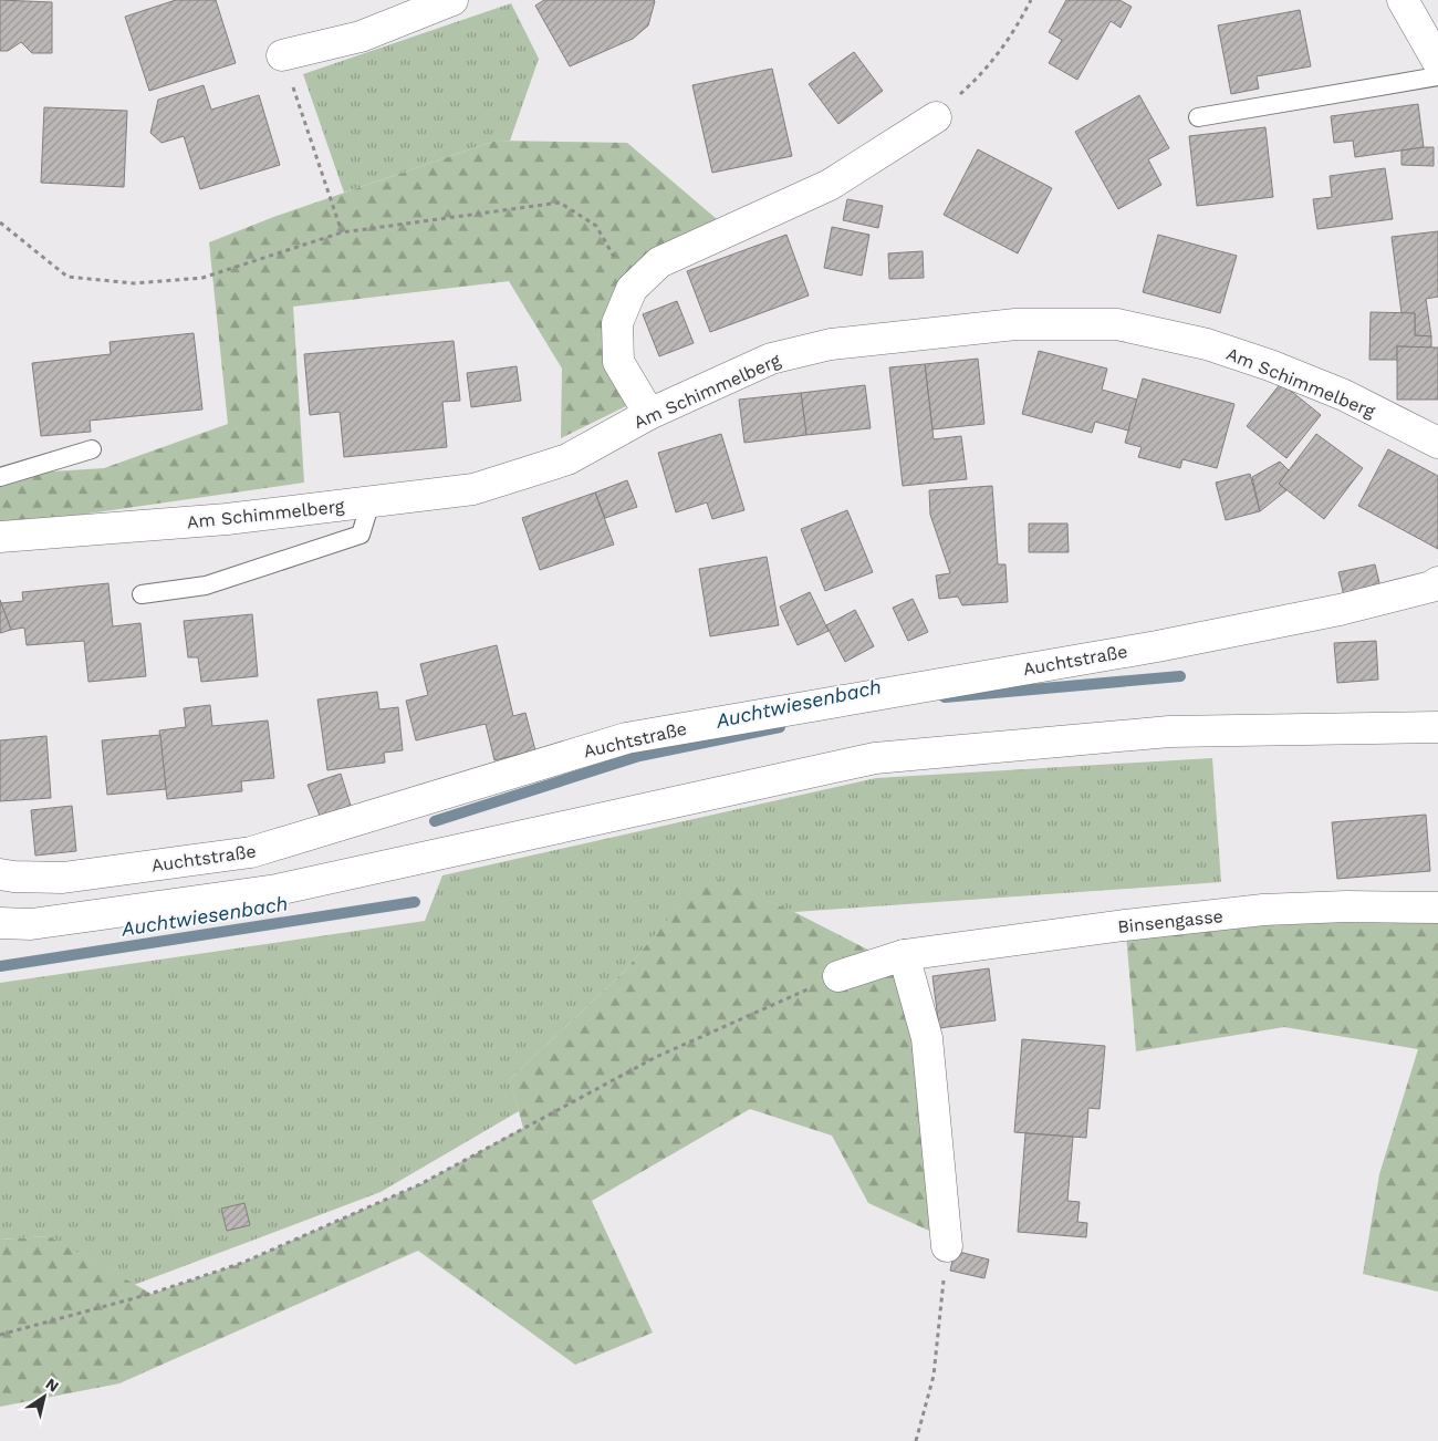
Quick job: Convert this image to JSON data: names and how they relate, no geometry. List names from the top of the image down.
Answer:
{
  "streets": {
    "street": ["Am Schimmelberg", "Auchtstraße", "Binsengasse"]
  },
  "water": ["Auchtwiesenbach"],
  "north": "top right"
}
